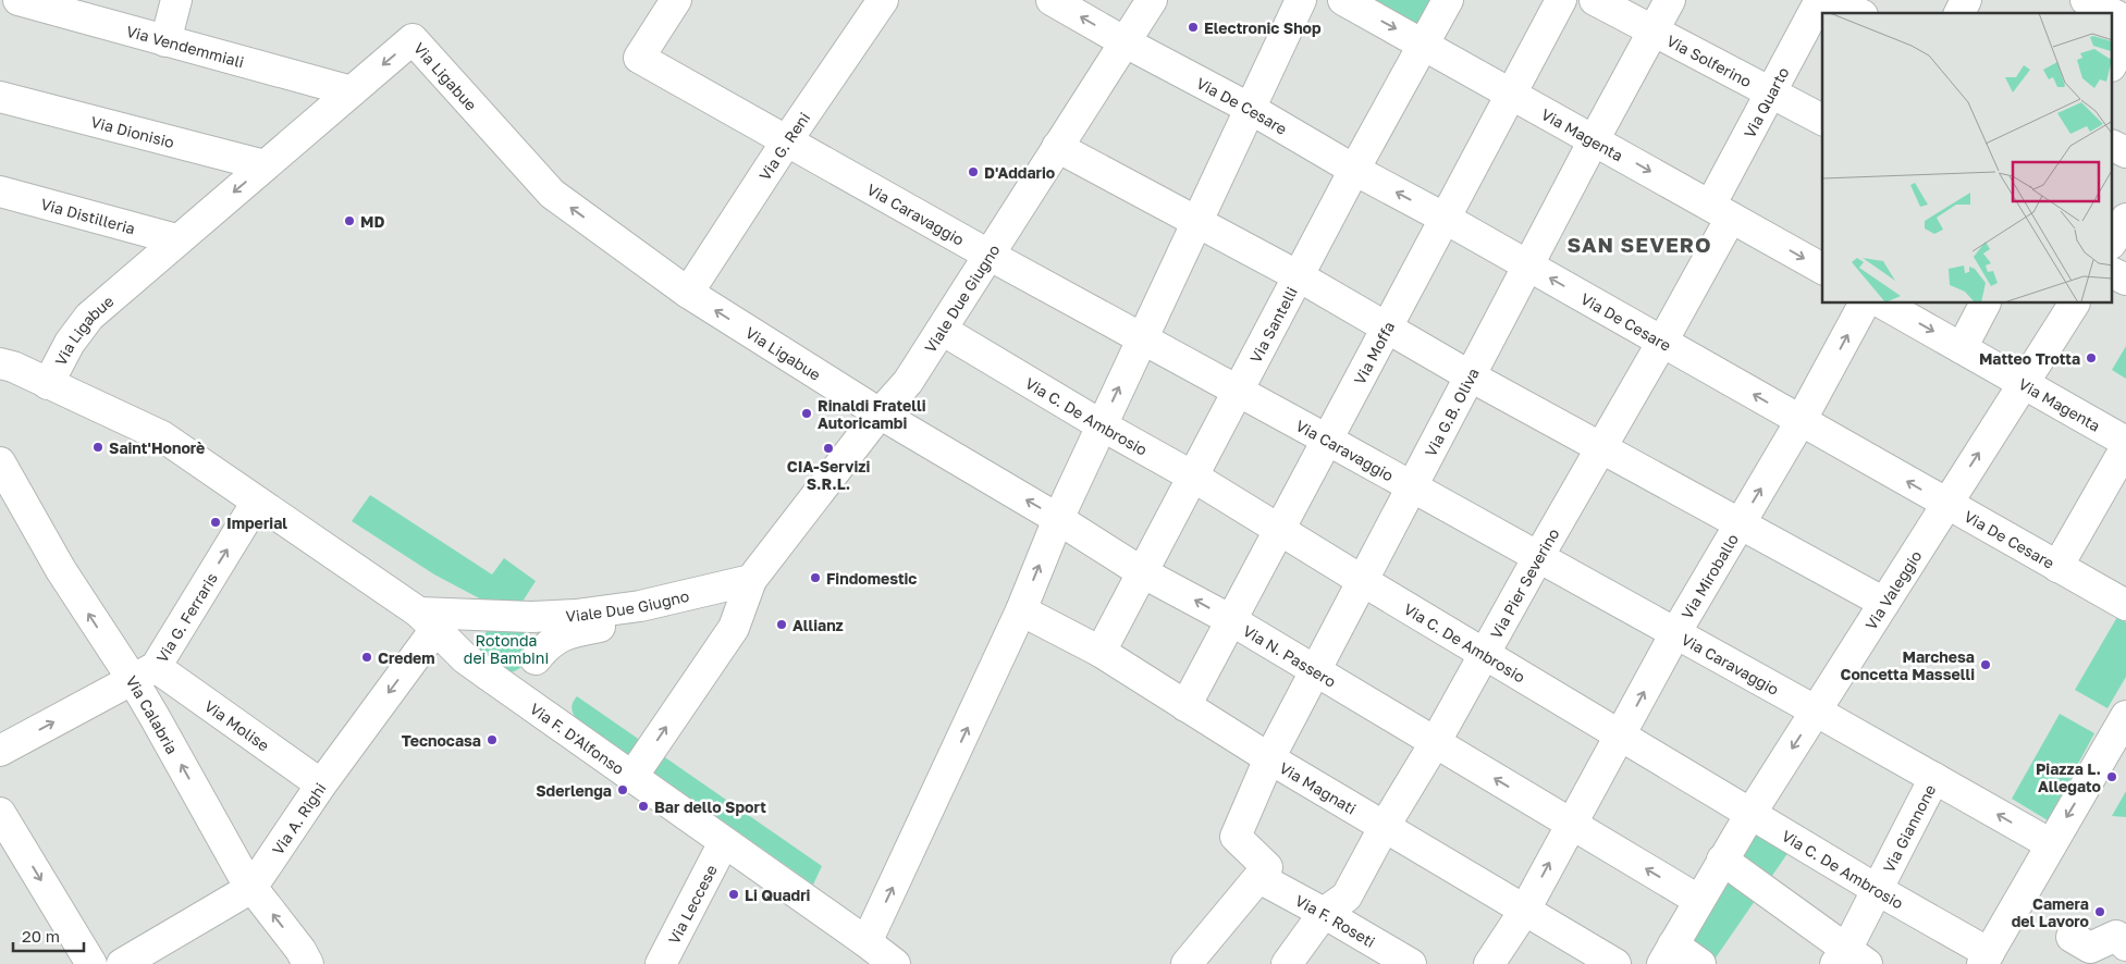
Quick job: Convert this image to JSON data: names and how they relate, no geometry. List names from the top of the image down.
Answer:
{
  "streets": {
    "street": [
      "Via Vendemmiali",
      "Via Solferino",
      "Via Ligabue",
      "Via Quarto",
      "Via De Cesare",
      "Via Dionisio",
      "Via Magenta",
      "Via G. Reni",
      "Via Caravaggio",
      "Via Distilleria",
      "Viale Due Giugno",
      "Via Santelli",
      "Via Moffa",
      "Via G.B. Oliva",
      "Via C. De Ambrosio",
      "Via Miroballo",
      "Via Pier Severino",
      "Via Valeggio",
      "Via G. Ferraris",
      "Via N. Passero",
      "Via Calabria",
      "Via Molise",
      "Via F. D'Alfonso",
      "Via Magnati",
      "Via A. Righi",
      "Via Giannone",
      "Via Leccese",
      "Via F. Roseti"
    ]
  },
  "crossings": [
    ["Via Vendemmiali", "Via Ligabue"],
    ["Via Solferino", "Via Quarto"],
    ["Via Solferino", "Via G.B. Oliva"],
    ["Via Ligabue", "Via Dionisio"],
    ["Via Ligabue", "Via G. Reni"],
    ["Via Ligabue", "Via Distilleria"],
    ["Via Ligabue", "Viale Due Giugno"],
    ["Via Ligabue", "Via N. Passero"],
    ["Via Ligabue", "Via F. D'Alfonso"],
    ["Via Quarto", "Via Magenta"],
    ["Via Quarto", "Via Pier Severino"],
    ["Via De Cesare", "Viale Due Giugno"],
    ["Via De Cesare", "Via Santelli"],
    ["Via De Cesare", "Via Moffa"],
    ["Via De Cesare", "Via G.B. Oliva"],
    ["Via De Cesare", "Via Miroballo"],
    ["Via De Cesare", "Via Pier Severino"],
    ["Via De Cesare", "Via Valeggio"],
    ["Via Magenta", "Via Santelli"],
    ["Via Magenta", "Via Moffa"],
    ["Via Magenta", "Via G.B. Oliva"],
    ["Via Magenta", "Via Pier Severino"],
    ["Via Magenta", "Via Valeggio"],
    ["Via G. Reni", "Via Caravaggio"],
    ["Via Caravaggio", "Viale Due Giugno"],
    ["Via Caravaggio", "Via Santelli"],
    ["Via Caravaggio", "Via Moffa"],
    ["Via Caravaggio", "Via G.B. Oliva"],
    ["Via Caravaggio", "Via Miroballo"],
    ["Via Caravaggio", "Via Pier Severino"],
    ["Via Caravaggio", "Via Valeggio"],
    ["Via Caravaggio", "Via Giannone"],
    ["Viale Due Giugno", "Via C. De Ambrosio"],
    ["Viale Due Giugno", "Via N. Passero"],
    ["Viale Due Giugno", "Via F. D'Alfonso"],
    ["Viale Due Giugno", "Via A. Righi"],
    ["Via Santelli", "Via C. De Ambrosio"],
    ["Via Santelli", "Via N. Passero"],
    ["Via Santelli", "Via Magnati"],
    ["Via Moffa", "Via C. De Ambrosio"],
    ["Via Moffa", "Via N. Passero"],
    ["Via Moffa", "Via Magnati"],
    ["Via G.B. Oliva", "Via C. De Ambrosio"],
    ["Via G.B. Oliva", "Via N. Passero"],
    ["Via G.B. Oliva", "Via Magnati"],
    ["Via G.B. Oliva", "Via F. Roseti"],
    ["Via C. De Ambrosio", "Via Miroballo"],
    ["Via C. De Ambrosio", "Via Pier Severino"],
    ["Via C. De Ambrosio", "Via Valeggio"],
    ["Via C. De Ambrosio", "Via Giannone"],
    ["Via Miroballo", "Via N. Passero"],
    ["Via Miroballo", "Via Magnati"],
    ["Via Pier Severino", "Via N. Passero"],
    ["Via Pier Severino", "Via Magnati"],
    ["Via Pier Severino", "Via F. Roseti"],
    ["Via Valeggio", "Via N. Passero"],
    ["Via G. Ferraris", "Via Calabria"],
    ["Via G. Ferraris", "Via Molise"],
    ["Via G. Ferraris", "Via F. D'Alfonso"],
    ["Via Calabria", "Via Molise"],
    ["Via Calabria", "Via A. Righi"],
    ["Via Molise", "Via A. Righi"],
    ["Via F. D'Alfonso", "Via A. Righi"],
    ["Via F. D'Alfonso", "Via Leccese"]
  ],
  "one_way": [
    "Via Ligabue",
    "Via Miroballo",
    "Via G. Ferraris",
    "Via N. Passero",
    "Via A. Righi"
  ],
  "districts": ["SAN SEVERO"],
  "parks": ["Rotonda dei Bambini"],
  "places": [
    "Electronic Shop",
    "D'Addario",
    "MD",
    "Matteo Trotta",
    "Rinaldi Fratelli Autoricambi",
    "Saint'Honorè",
    "CIA-Servizi S.R.L.",
    "Imperial",
    "Findomestic",
    "Allianz",
    "Credem",
    "Marchesa Concetta Masselli",
    "Tecnocasa",
    "Piazza L. Allegato",
    "Sderlenga",
    "Bar dello Sport",
    "Li Quadri",
    "Camera del Lavoro"
  ],
  "scale_bar": "20 m"
}
